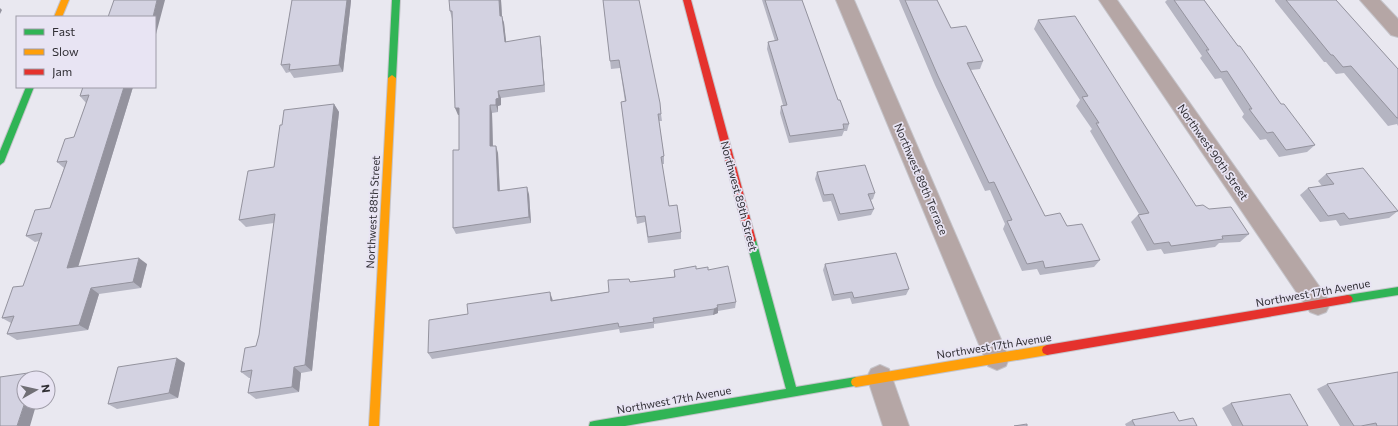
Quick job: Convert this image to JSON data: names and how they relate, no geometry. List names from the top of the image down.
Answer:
{
  "streets": {
    "street": [
      "Northwest 90th Street",
      "Northwest 89th Terrace",
      "Northwest 89th Street",
      "Northwest 88th Street",
      "Northwest 17th Avenue"
    ]
  },
  "crossings": [
    ["Northwest 90th Street", "Northwest 17th Avenue"],
    ["Northwest 89th Terrace", "Northwest 17th Avenue"],
    ["Northwest 89th Street", "Northwest 17th Avenue"]
  ],
  "legend": ["Fast", "Slow", "Jam"],
  "north": "right"
}
